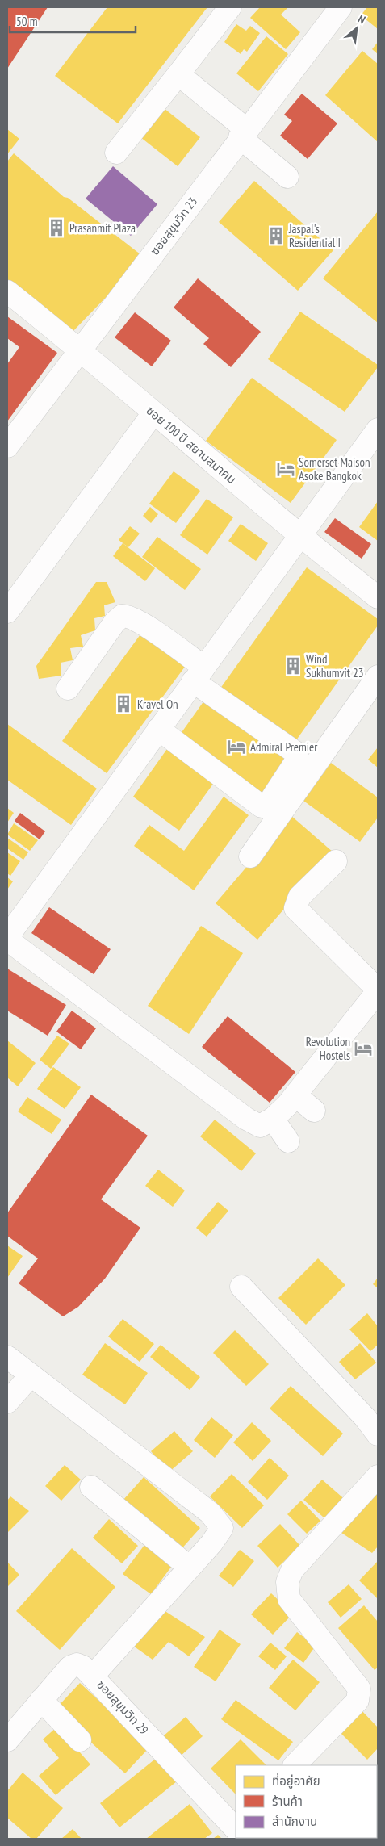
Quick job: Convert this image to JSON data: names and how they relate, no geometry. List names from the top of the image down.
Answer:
{
  "streets": {
    "street": ["ซอยสุขุมวิท 23", "ซอย 100 ปี สยามสมาคม", "ซอยสุขุมวิท 29"]
  },
  "crossings": [
    ["ซอยสุขุมวิท 23", "ซอย 100 ปี สยามสมาคม"]
  ],
  "places": {
    "building": [
      "Prasanmit Plaza",
      "Jaspal's Residential I",
      "Wind Sukhumvit 23",
      "Kravel On"
    ],
    "hotel": ["Somerset Maison Asoke Bangkok", "Admiral Premier", "Revolution Hostels"]
  },
  "legend": ["ที่อยู่อาศัย", "ร้านค้า", "สำนักงาน"],
  "scale_bar": "50 m",
  "north": "top right"
}
